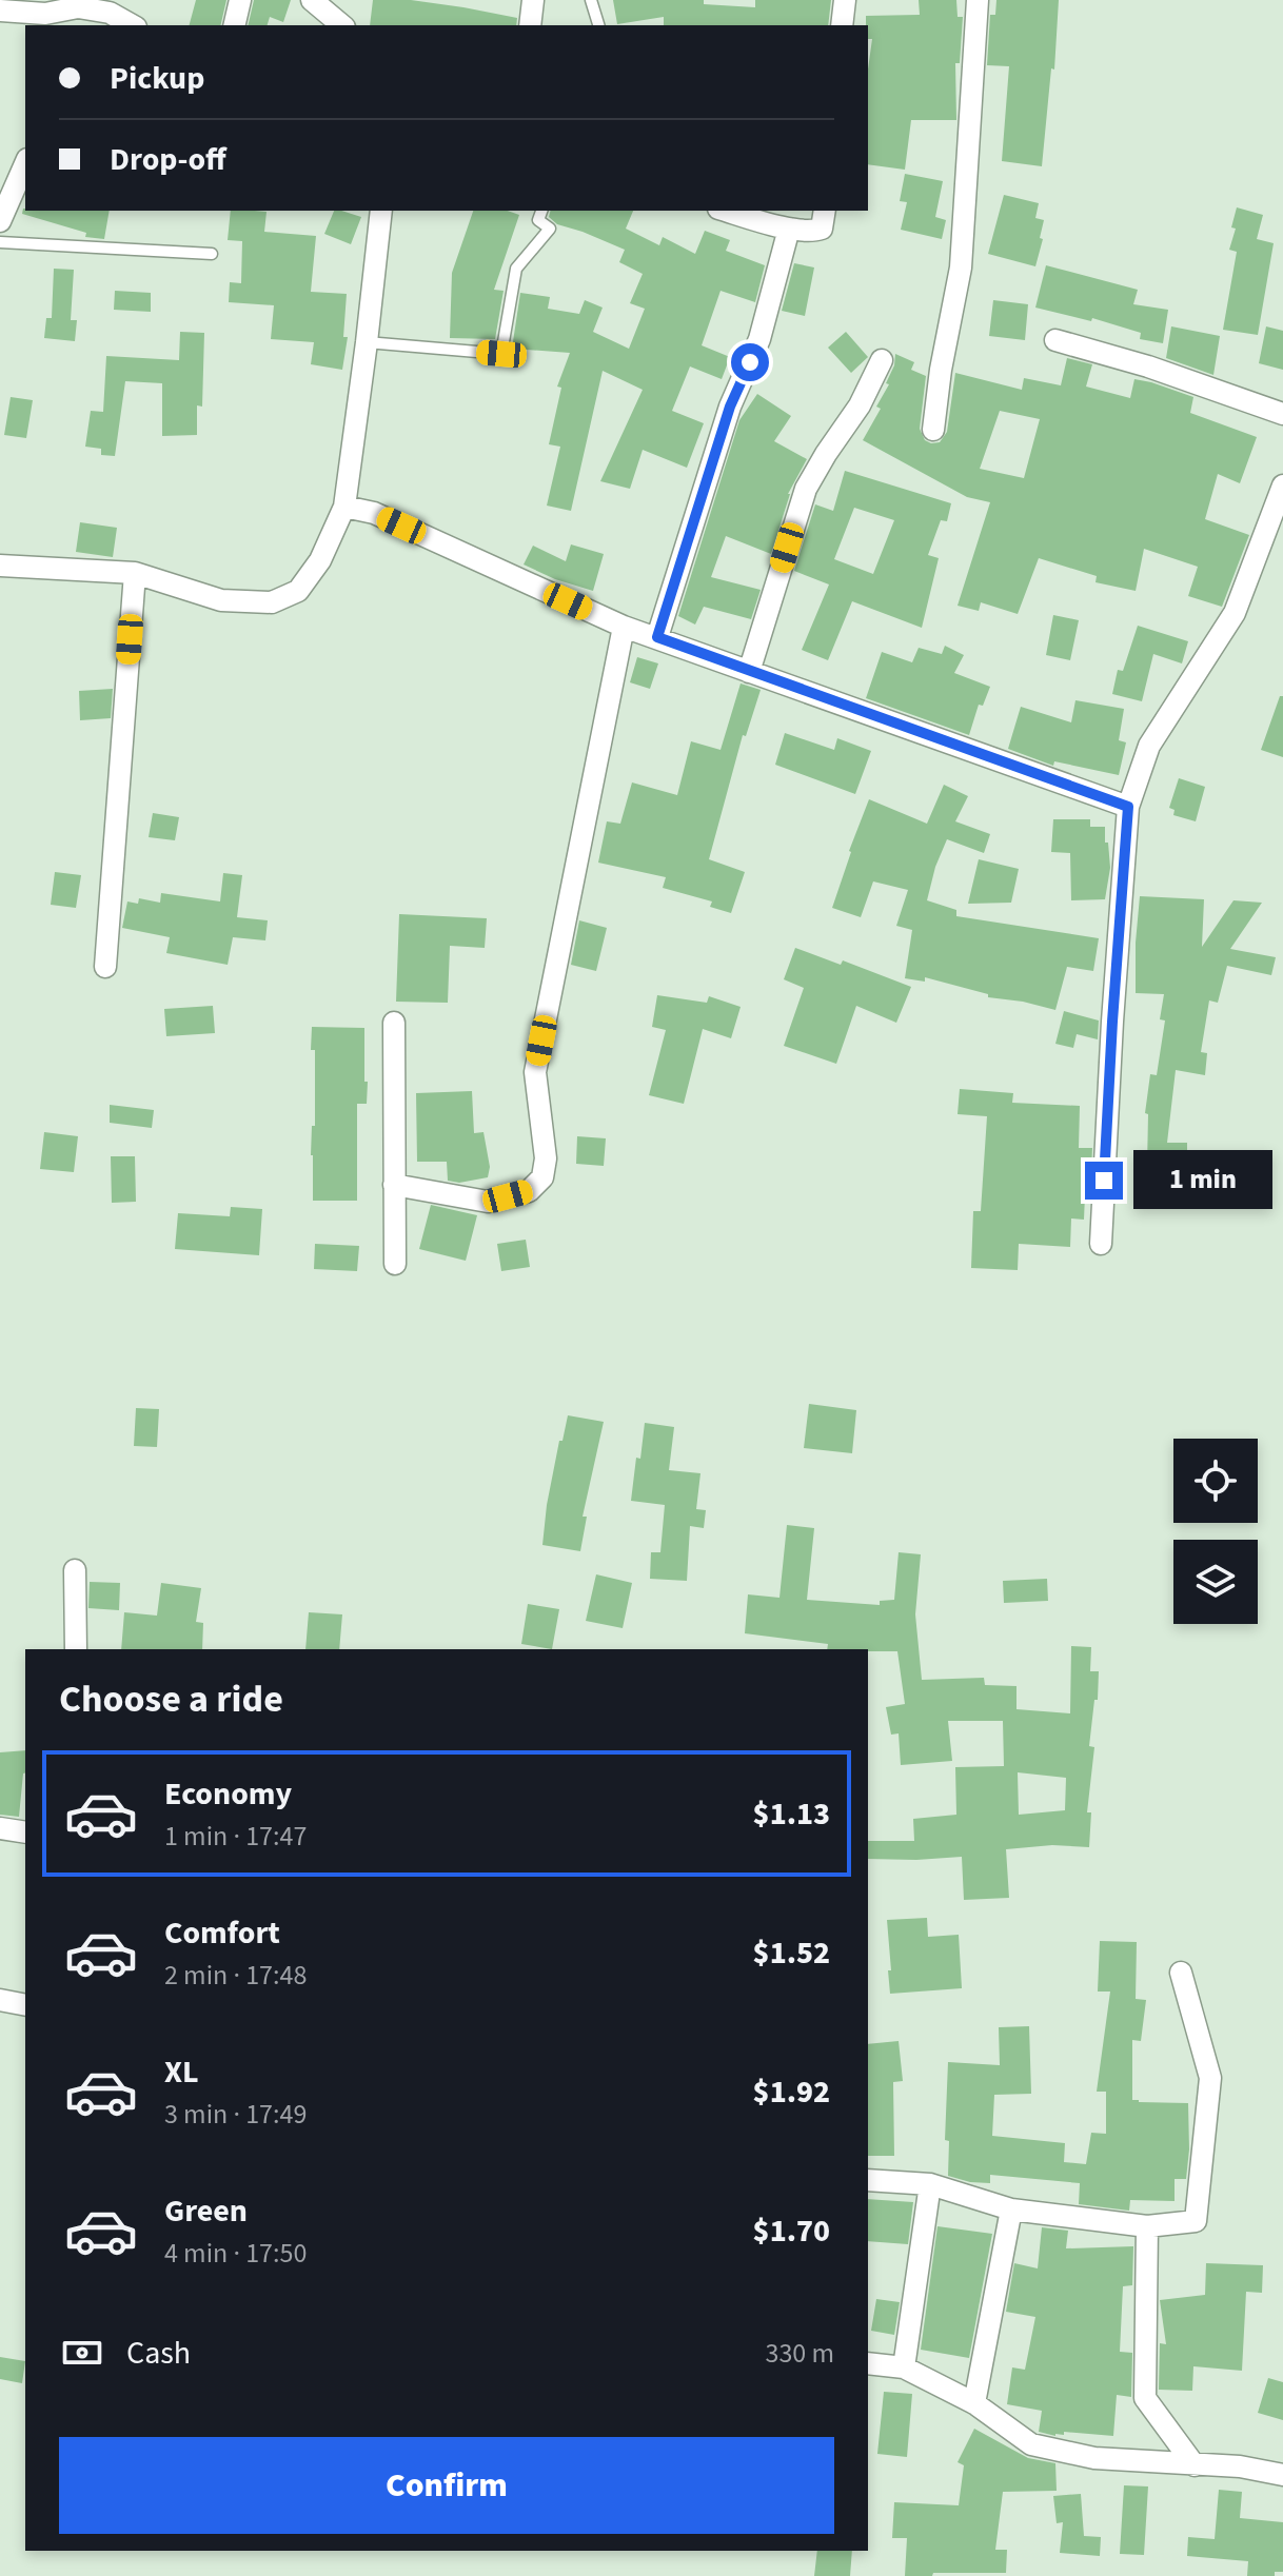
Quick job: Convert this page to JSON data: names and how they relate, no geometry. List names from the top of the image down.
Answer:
{
  "page": {
    "banner": ["Pickup", "Drop-off"],
    "bubble": "1 min",
    "heading": "Choose a ride",
    "list": [
      {
        "name": "Economy",
        "note": "1 min · 17:47",
        "value": "$1.13"
      },
      {
        "name": "Comfort",
        "note": "2 min · 17:48",
        "value": "$1.52"
      },
      {
        "name": "XL",
        "note": "3 min · 17:49",
        "value": "$1.92"
      },
      {
        "name": "Green",
        "note": "4 min · 17:50",
        "value": "$1.70"
      }
    ],
    "pay": ["Cash", "330 m"],
    "buttons": "Confirm"
  }
}
